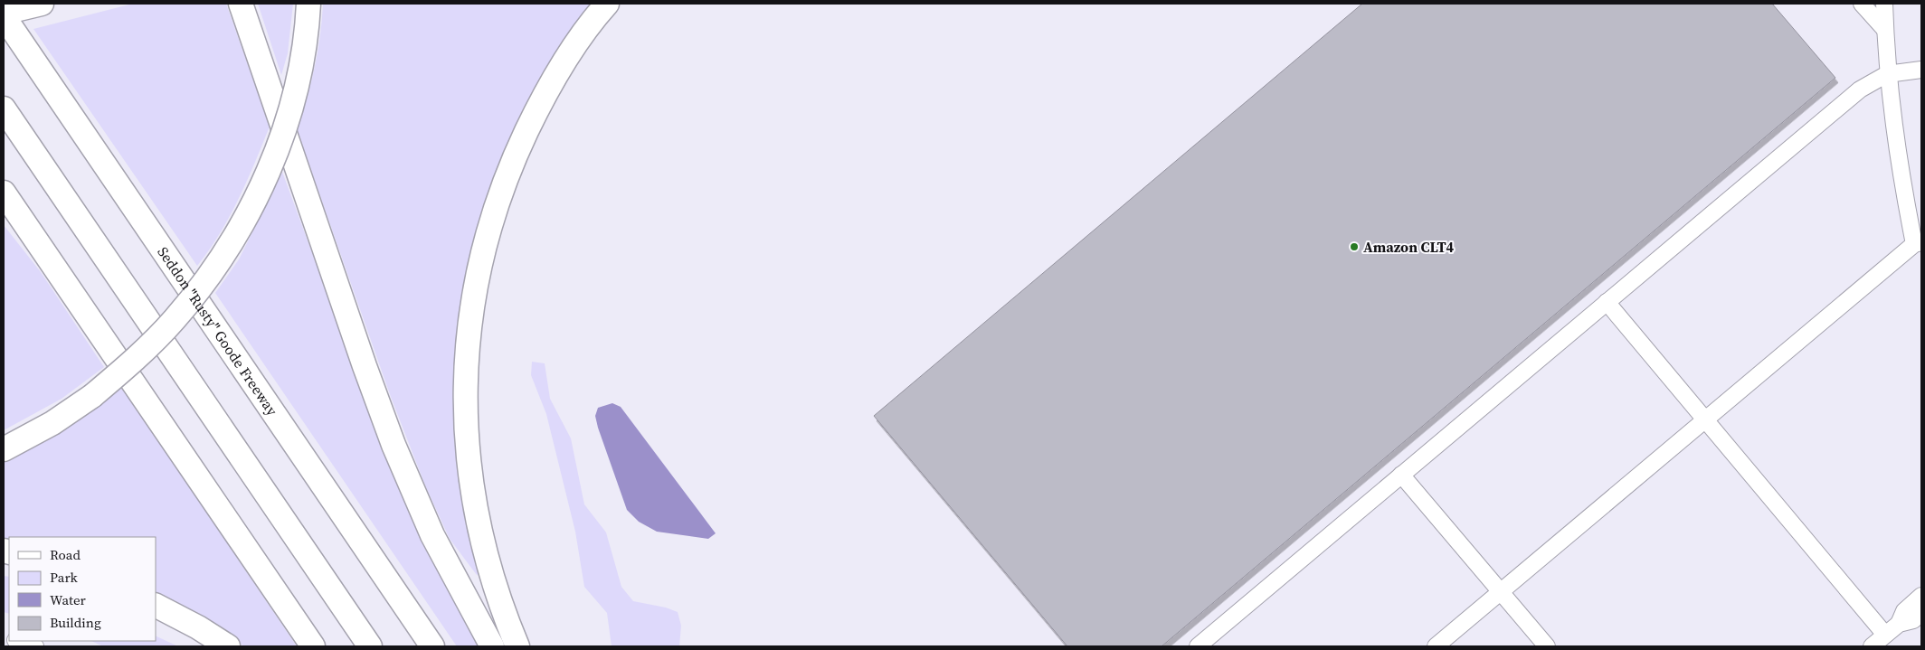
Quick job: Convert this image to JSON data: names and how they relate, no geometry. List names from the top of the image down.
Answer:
{
  "streets": {
    "highway": ["Seddon \"Rusty\" Goode Freeway"]
  },
  "places": ["Amazon CLT4"],
  "legend": [
    "Road",
    "Park",
    "Water",
    "Building"
  ]
}
